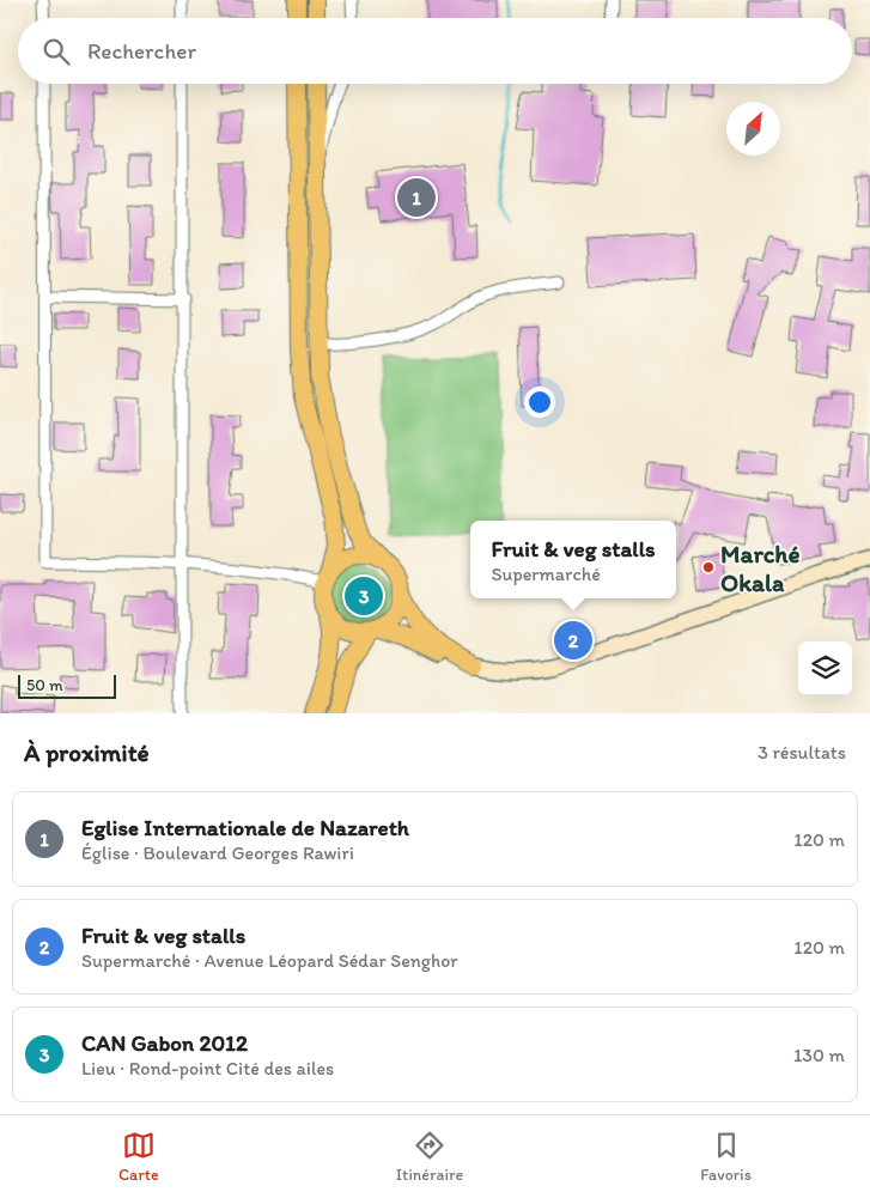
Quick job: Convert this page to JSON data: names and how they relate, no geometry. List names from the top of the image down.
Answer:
{
  "places": ["Marché Okala"],
  "scale_bar": "50 m",
  "north": "top right",
  "page": {
    "search": "Rechercher",
    "pins": ["1", "3", "2"],
    "popup": ["Fruit & veg stalls", "Supermarché"],
    "scale": "50 m",
    "heading": ["À proximité", "3 résultats"],
    "list": [
      {
        "mark": "1",
        "name": "Eglise Internationale de Nazareth",
        "note": "Église · Boulevard Georges Rawiri",
        "value": "120 m"
      },
      {
        "mark": "2",
        "name": "Fruit & veg stalls",
        "note": "Supermarché · Avenue Léopard Sédar Senghor",
        "value": "120 m"
      },
      {
        "mark": "3",
        "name": "CAN Gabon 2012",
        "note": "Lieu · Rond-point Cité des ailes",
        "value": "130 m"
      }
    ],
    "nav": ["Carte", "Itinéraire", "Favoris"]
  }
}
